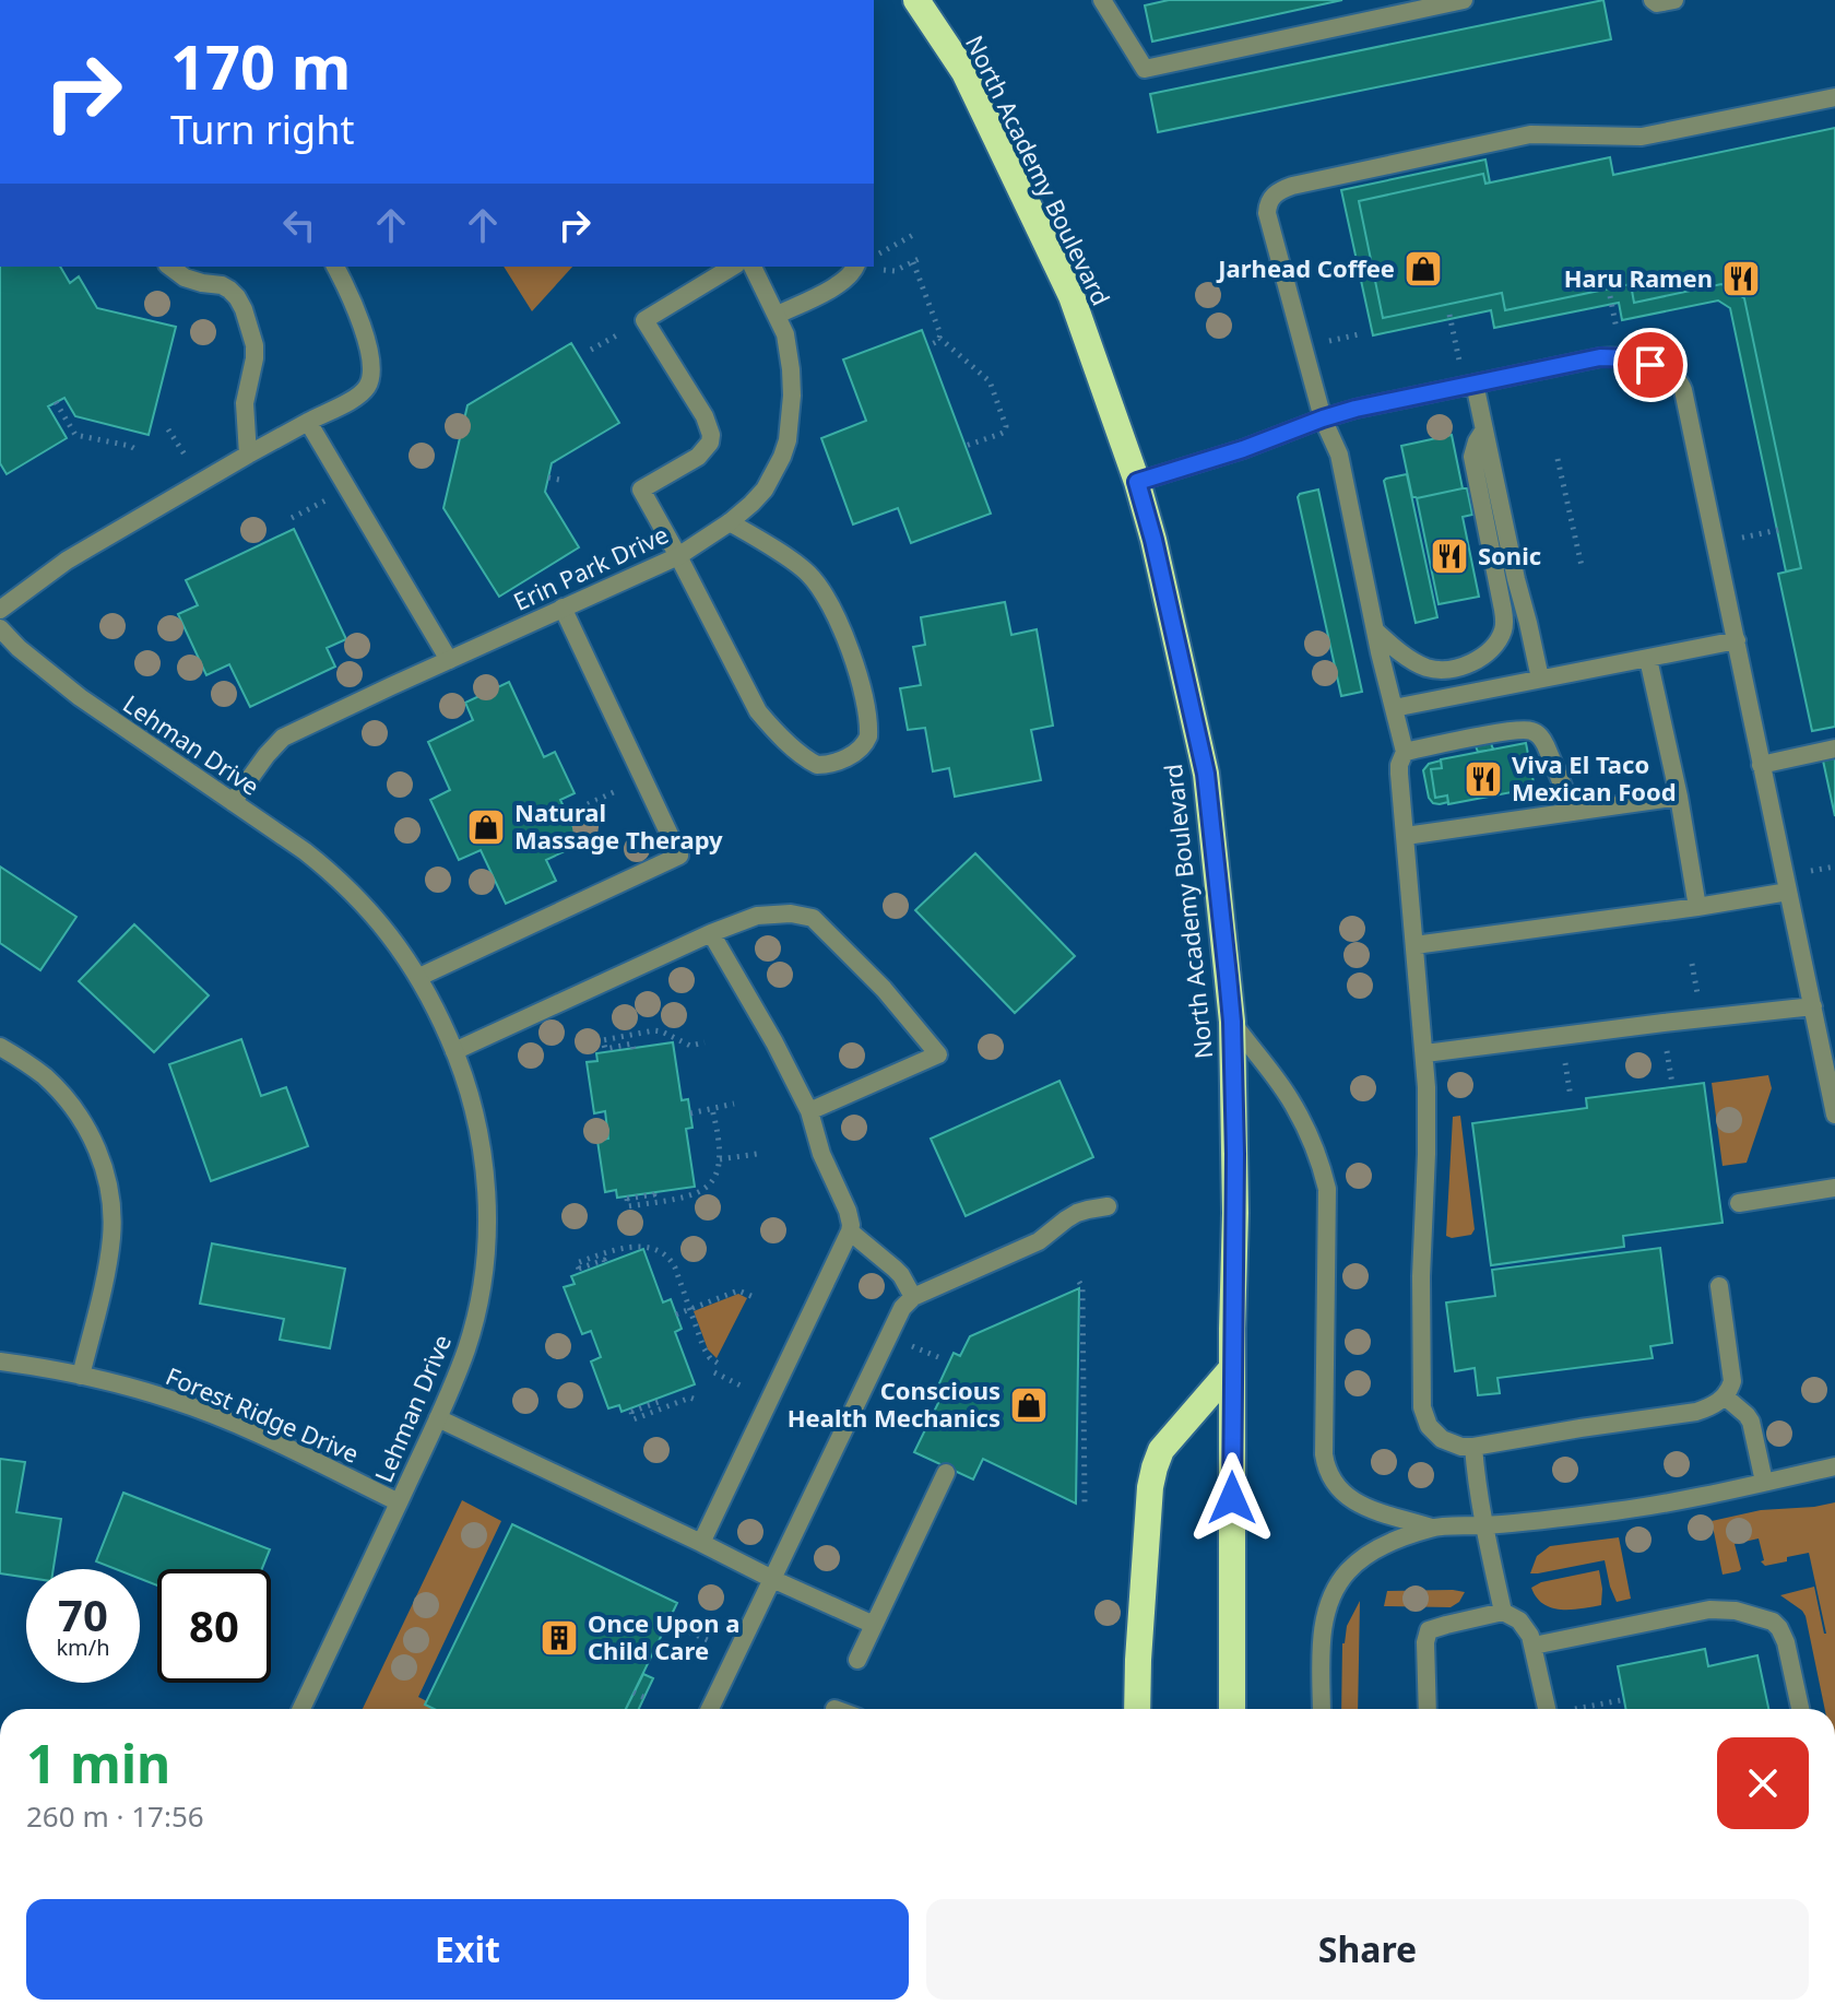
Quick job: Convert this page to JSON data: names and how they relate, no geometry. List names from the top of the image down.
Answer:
{
  "streets": {
    "highway": ["North Academy Boulevard"],
    "street": ["Erin Park Drive", "Lehman Drive", "Forest Ridge Drive"]
  },
  "crossings": [
    ["Erin Park Drive", "Lehman Drive"],
    ["Lehman Drive", "Forest Ridge Drive"]
  ],
  "places": {
    "shop": ["Jarhead Coffee", "Natural Massage Therapy", "Conscious Health Mechanics"],
    "restaurant": ["Haru Ramen", "Sonic", "Viva El Taco Mexican Food"],
    "building": ["Once Upon a Child Care"]
  },
  "page": {
    "turn": ["170 m", "Turn right"],
    "speed": "70 km/h",
    "limit": "80",
    "heading": ["1 min", "260 m · 17:56"],
    "buttons": ["Exit", "Share"]
  }
}
